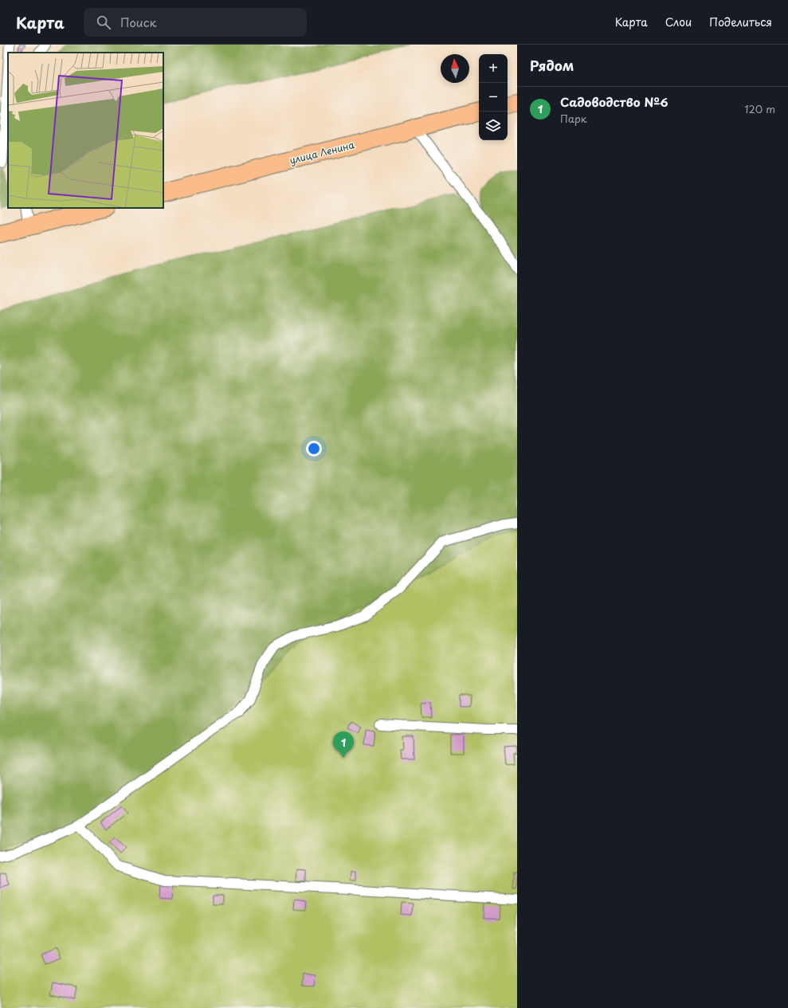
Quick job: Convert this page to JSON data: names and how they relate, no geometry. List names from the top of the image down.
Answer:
{
  "streets": {
    "main road": ["улица Ленина"]
  },
  "north": "top",
  "page": {
    "header": "Карта",
    "search": "Поиск",
    "nav": ["Карта", "Слои", "Поделиться"],
    "heading": "Рядом",
    "map_buttons": ["+", "−"],
    "list": [
      {
        "mark": "1",
        "name": "Садоводство №6",
        "note": "Парк",
        "value": "120 m"
      }
    ],
    "pins": "1"
  }
}
